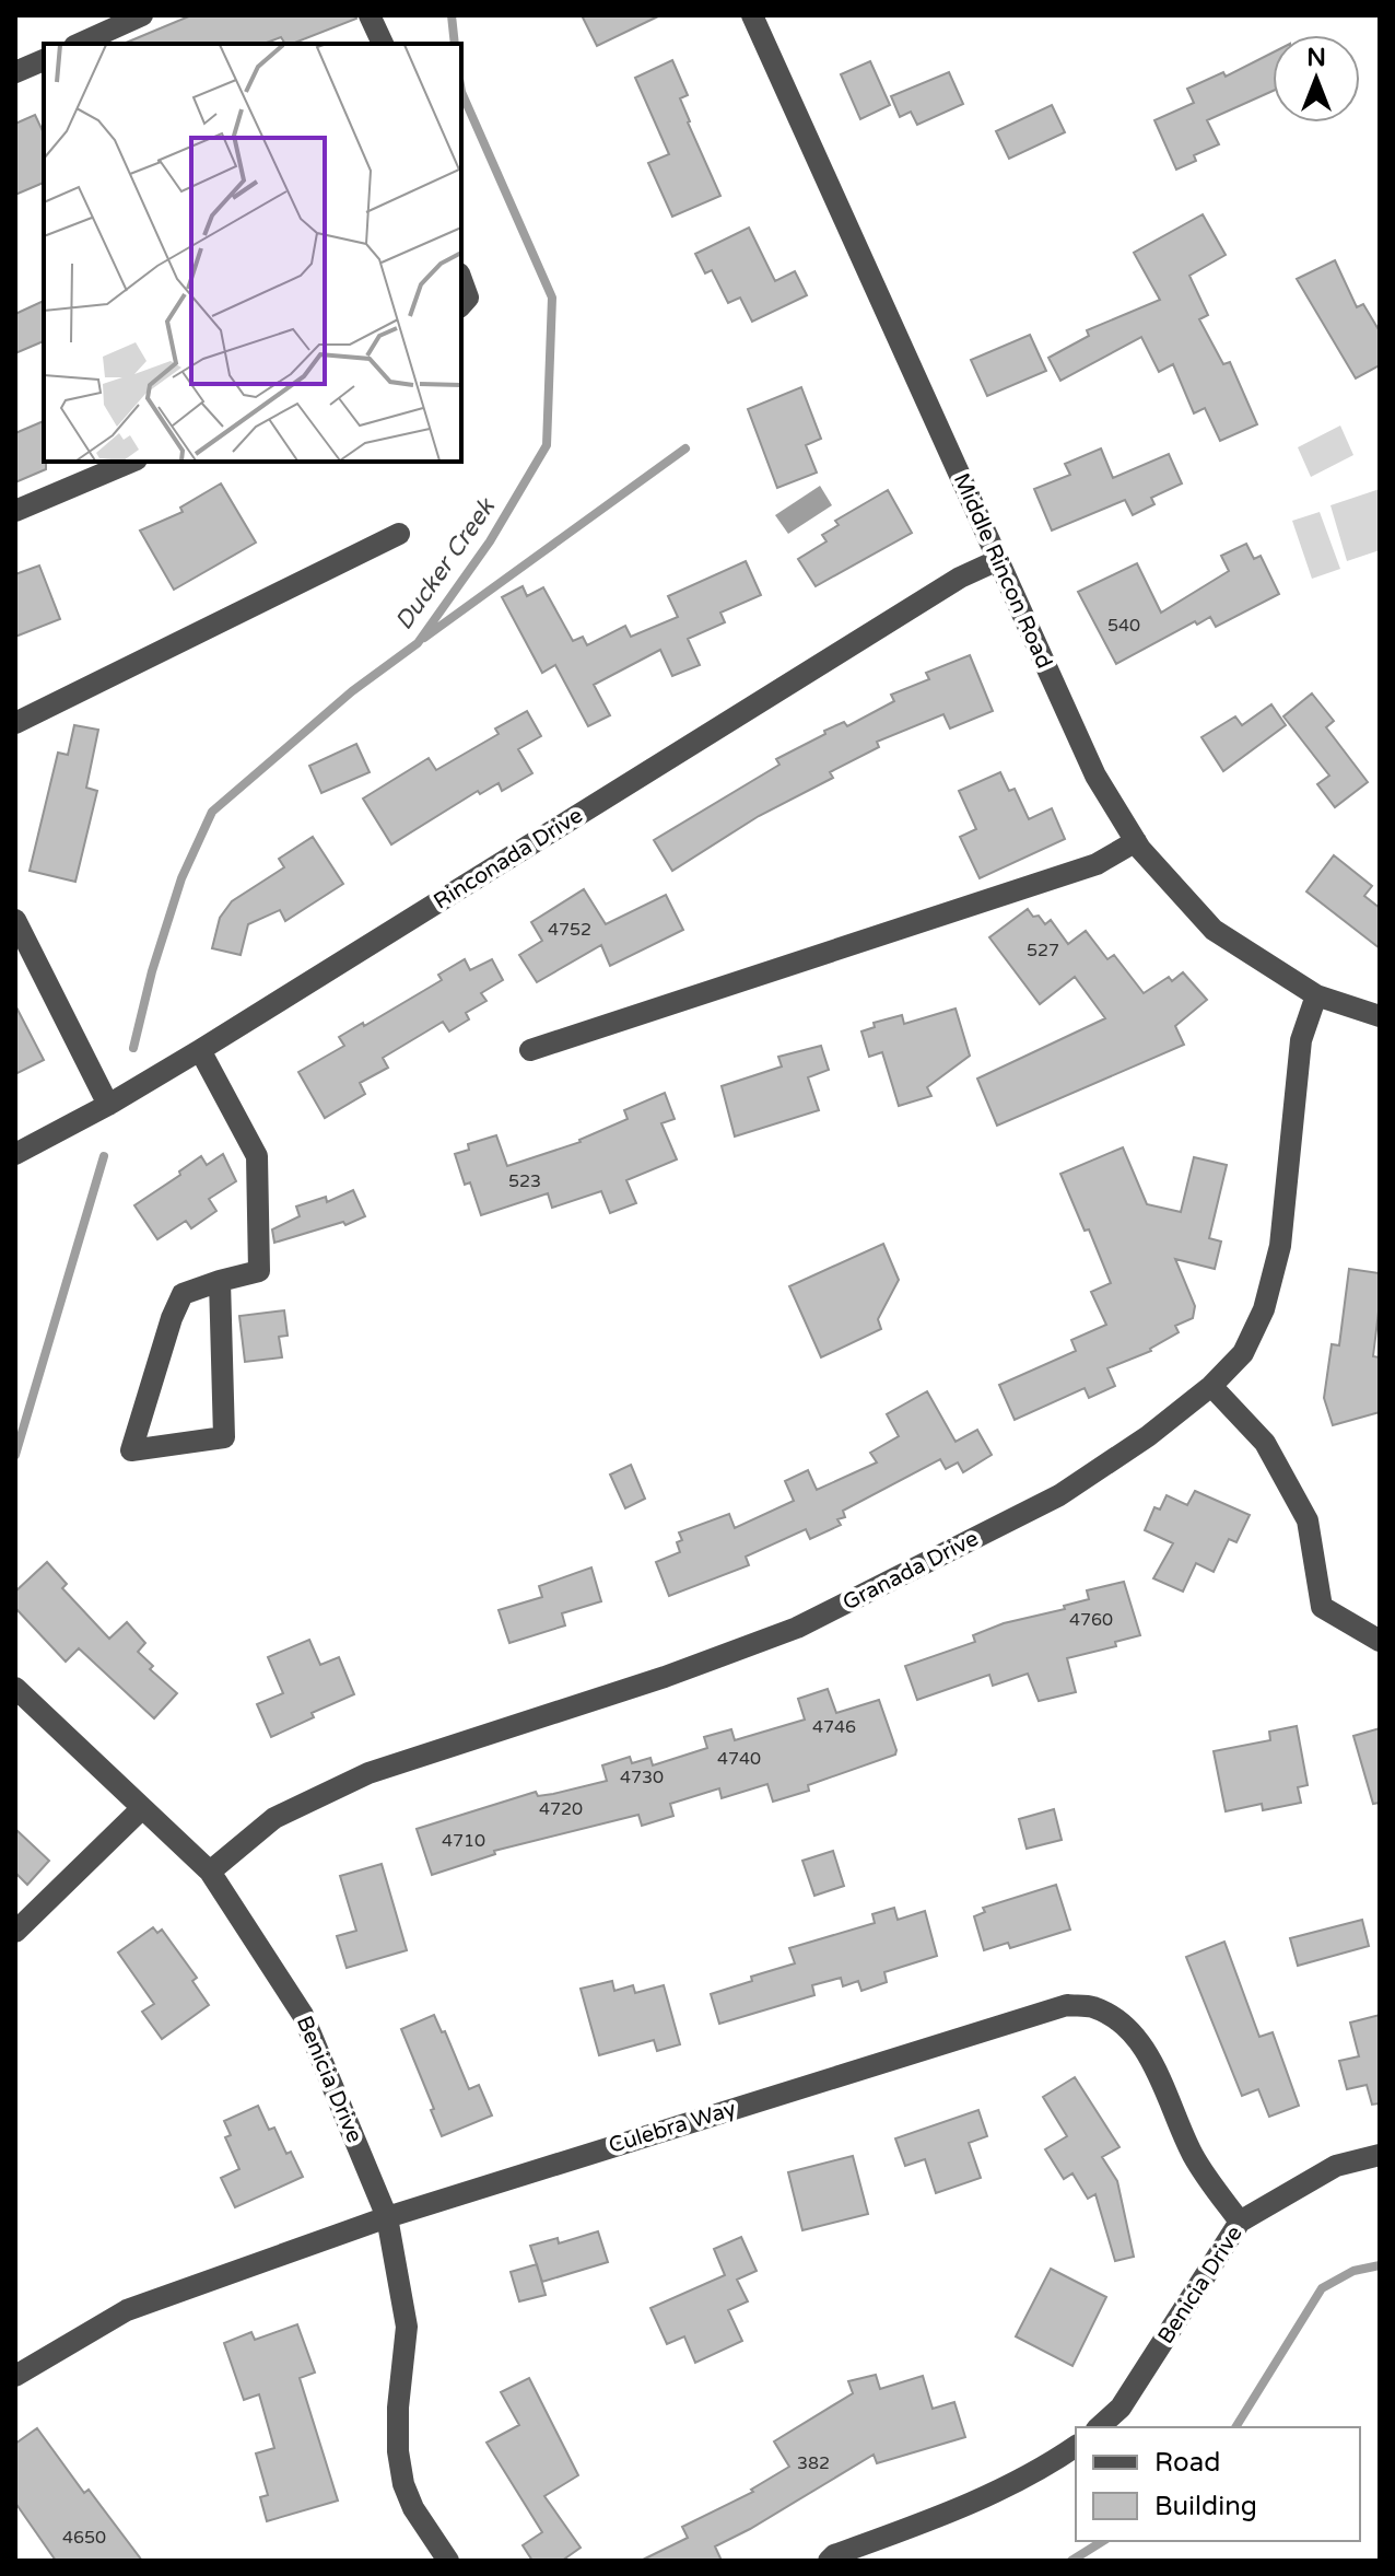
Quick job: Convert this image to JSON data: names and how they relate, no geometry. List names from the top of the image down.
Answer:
{
  "streets": {
    "street": [
      "Middle Rincon Road",
      "Rinconada Drive",
      "Granada Drive",
      "Benicia Drive",
      "Culebra Way"
    ]
  },
  "crossings": [
    ["Middle Rincon Road", "Rinconada Drive"],
    ["Middle Rincon Road", "Granada Drive"],
    ["Granada Drive", "Benicia Drive"],
    ["Benicia Drive", "Culebra Way"]
  ],
  "water": ["Ducker Creek"],
  "house_numbers": [
    "540",
    "4752",
    "527",
    "523",
    "4760",
    "4746",
    "4740",
    "4730",
    "4720",
    "4710",
    "382",
    "4650"
  ],
  "legend": ["Road", "Building"],
  "north": "top"
}
